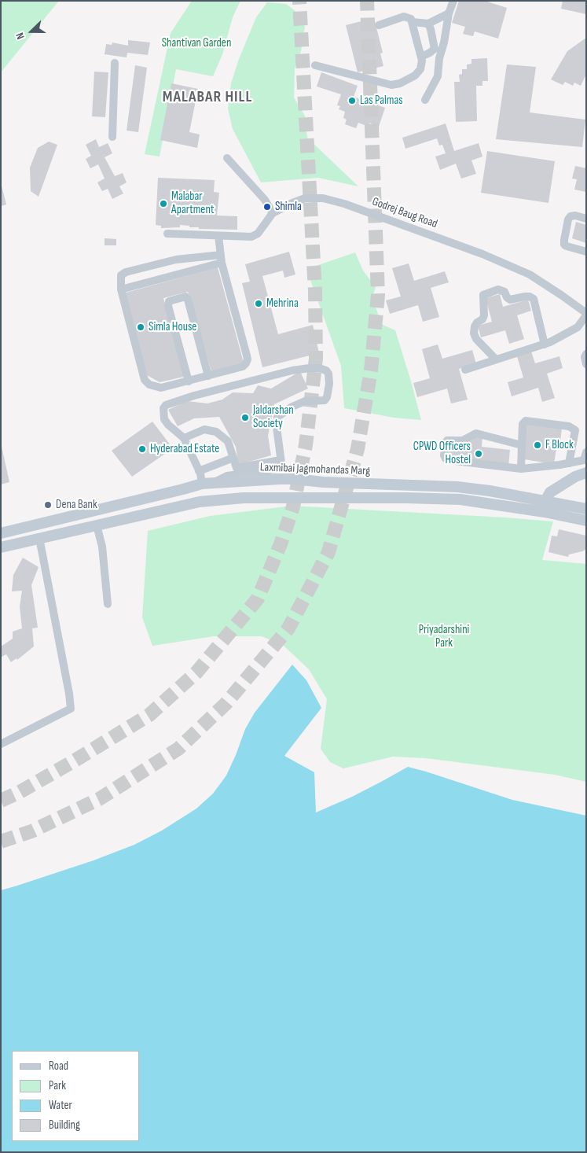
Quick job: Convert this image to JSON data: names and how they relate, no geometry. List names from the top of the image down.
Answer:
{
  "streets": {
    "main road": ["Laxmibai Jagmohandas Marg"],
    "street": ["Godrej Baug Road"]
  },
  "districts": ["MALABAR HILL"],
  "parks": ["Shantivan Garden", "Priyadarshini Park"],
  "places": [
    "Las Palmas",
    "Malabar Apartment",
    "Shimla",
    "Mehrina",
    "Simla House",
    "Jaldarshan Society",
    "F Block",
    "Hyderabad Estate",
    "CPWD Officers Hostel",
    "Dena Bank"
  ],
  "legend": [
    "Road",
    "Park",
    "Water",
    "Building"
  ],
  "north": "left"
}
